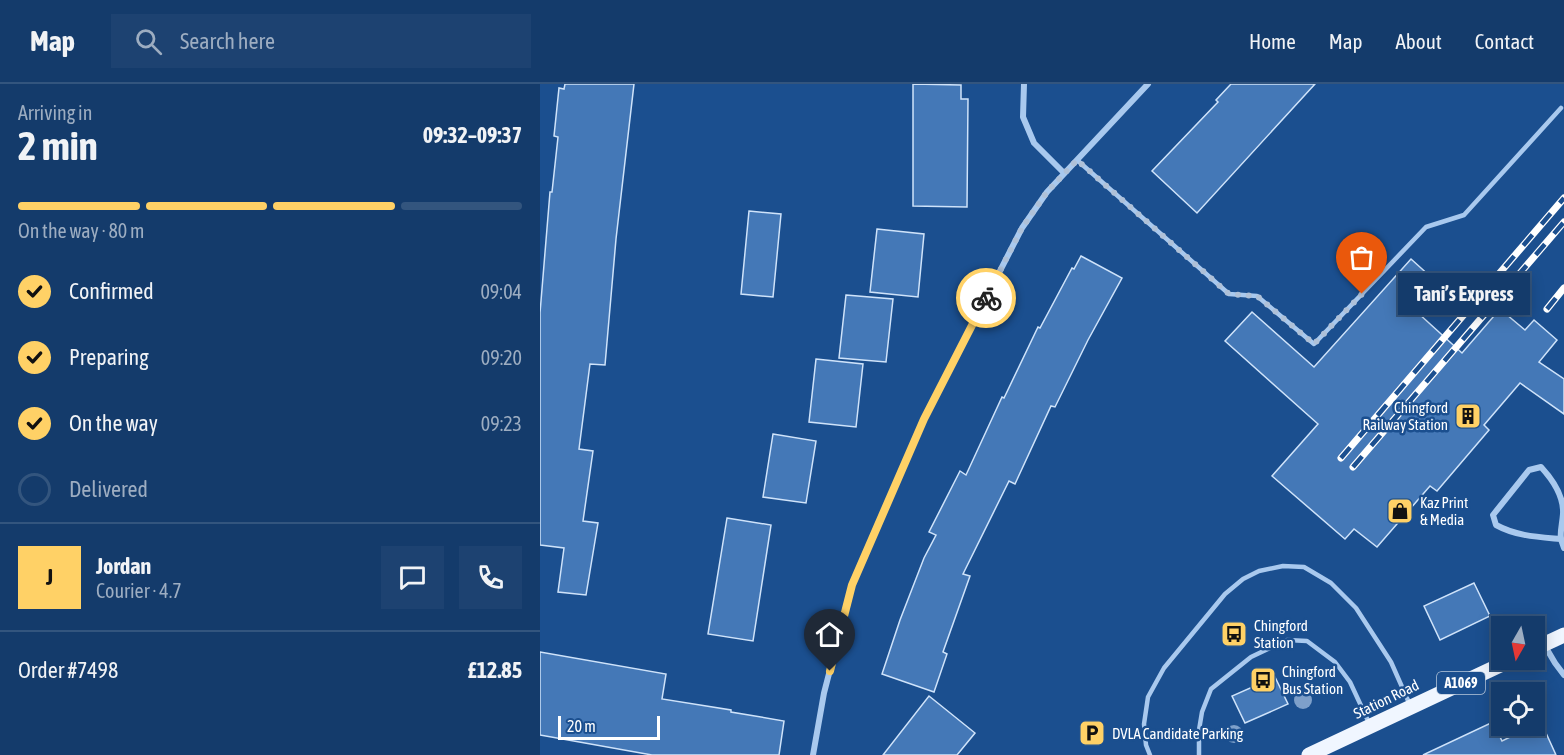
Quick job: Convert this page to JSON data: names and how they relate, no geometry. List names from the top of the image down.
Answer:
{
  "streets": {
    "main road": ["A1069", "Station Road"]
  },
  "places": {
    "other": ["Tani’s Express"],
    "building": ["Chingford Railway Station"],
    "shop": ["Kaz Print & Media"],
    "bus stop": ["Chingford Station", "Chingford Bus Station"],
    "parking": ["DVLA Candidate Parking"]
  },
  "scale_bar": "20 m",
  "north": "bottom",
  "page": {
    "header": "Map",
    "search": "Search here",
    "nav": [
      "Home",
      "Map",
      "About",
      "Contact"
    ],
    "heading": ["2 min", "Arriving in", "09:32–09:37"],
    "panel": [
      "Jordan",
      "Courier · 4.7",
      "Order #7498",
      "£12.85"
    ],
    "bar": "On the way · 80 m",
    "list": [
      ["Confirmed", "09:04"],
      ["Preparing", "09:20"],
      ["On the way", "09:23"],
      "Delivered"
    ],
    "bubble": "Tani’s Express",
    "round": "J",
    "scale": "20 m"
  }
}
